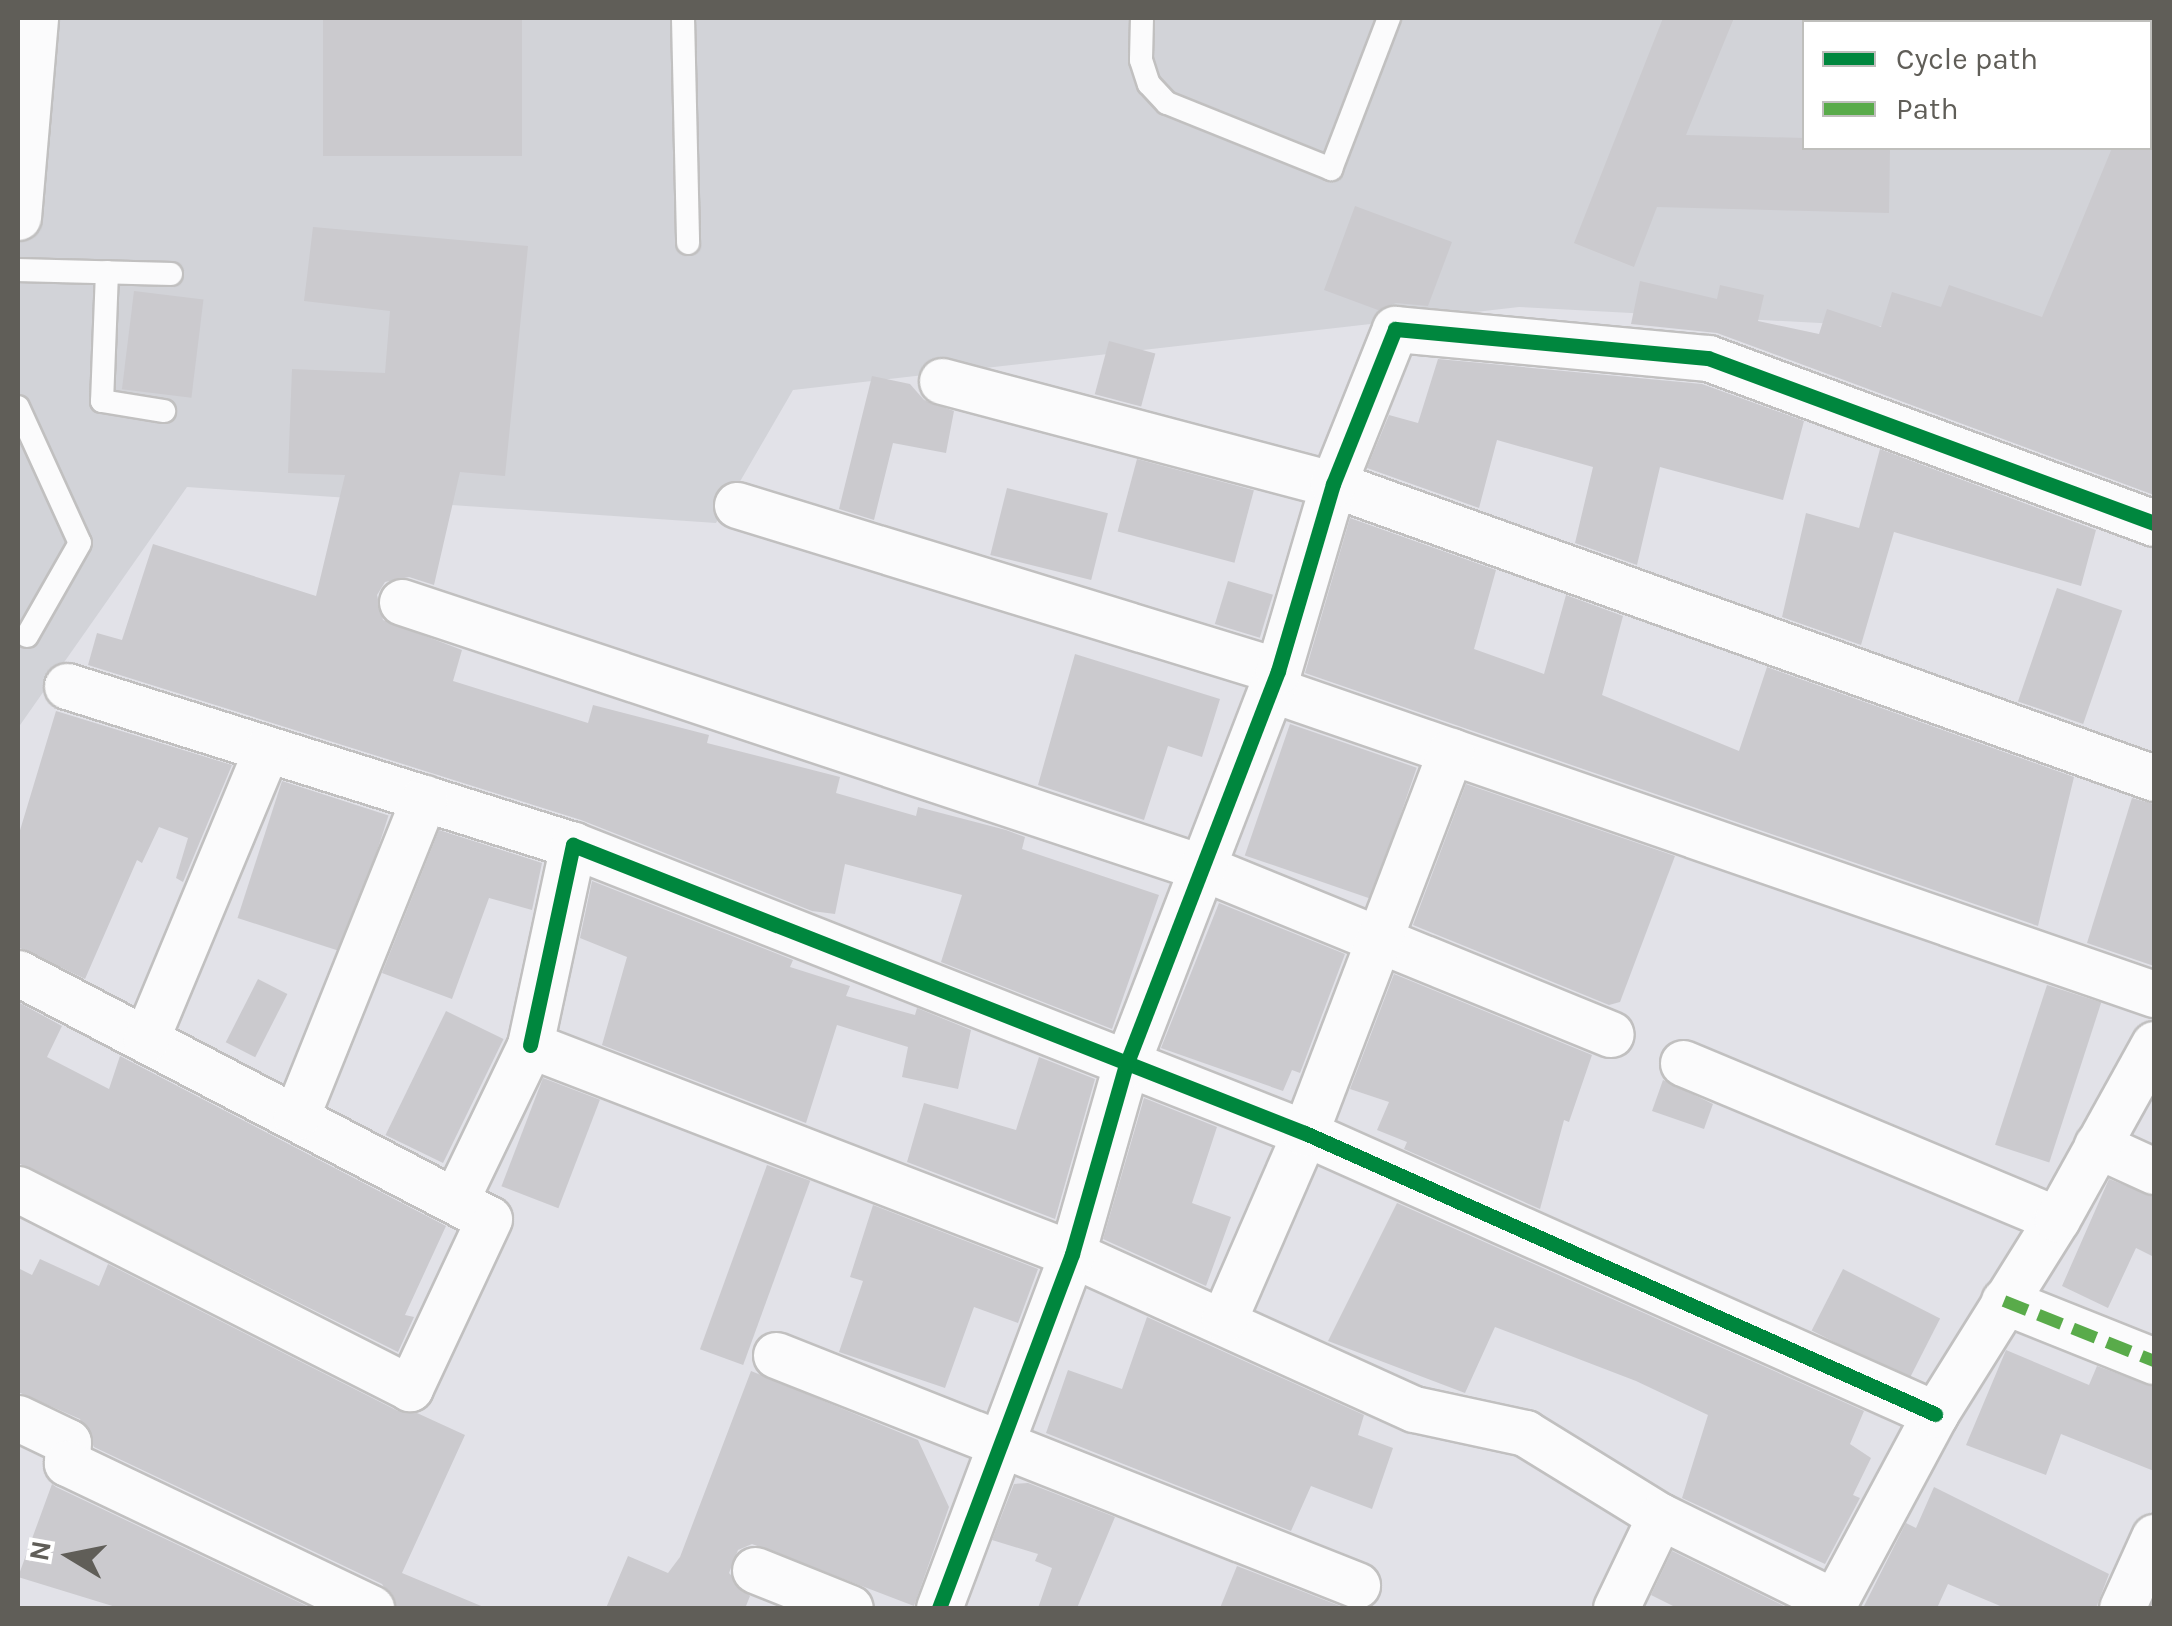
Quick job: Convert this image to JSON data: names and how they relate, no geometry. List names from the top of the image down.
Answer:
{
  "legend": ["Cycle path", "Path"],
  "north": "left"
}
